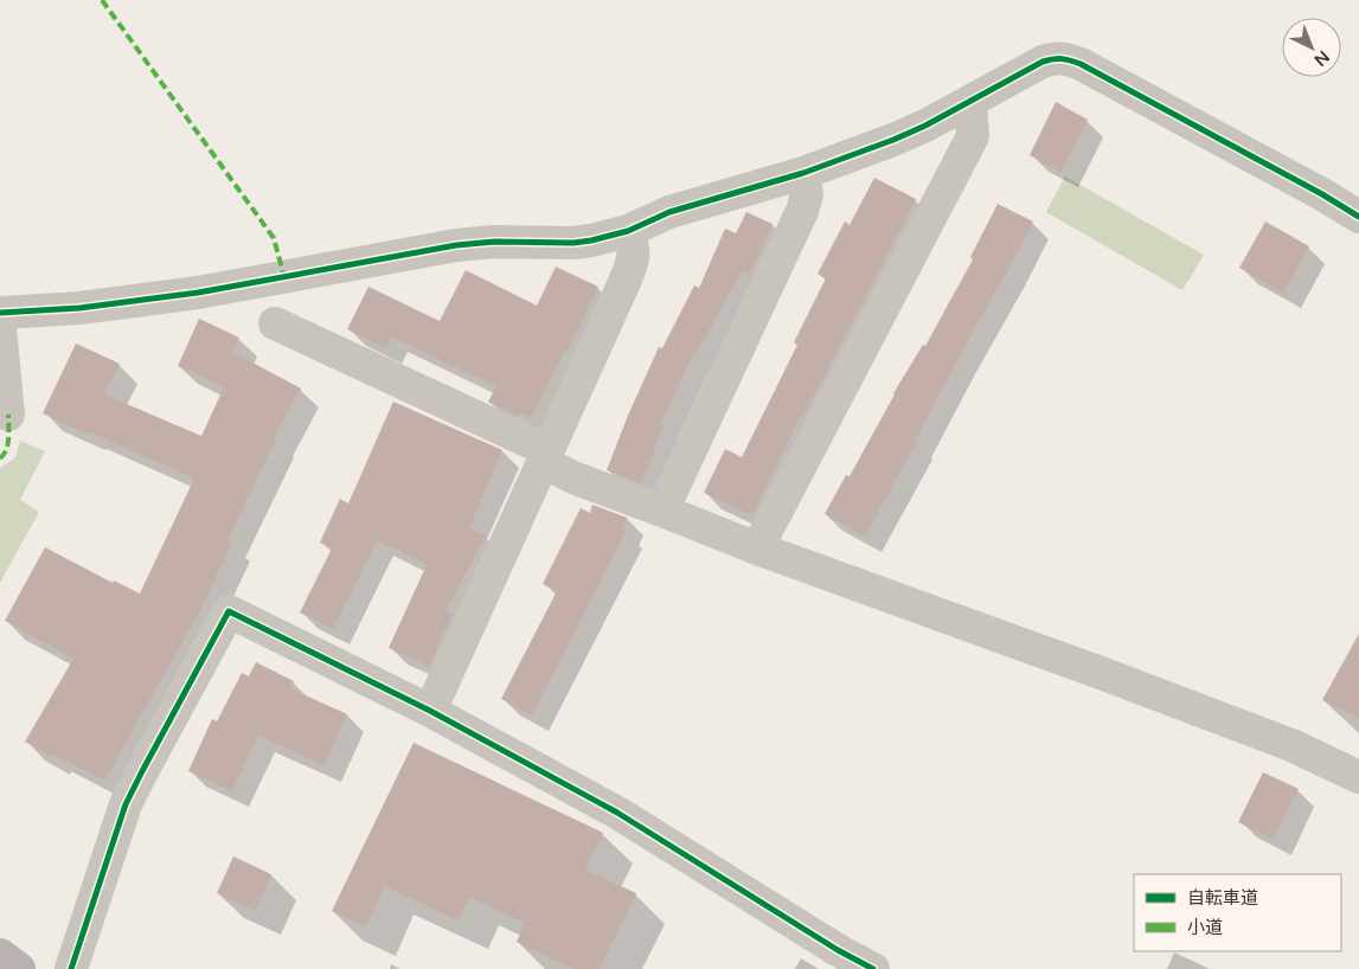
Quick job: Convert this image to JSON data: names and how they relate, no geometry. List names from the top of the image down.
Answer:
{
  "legend": ["自転車道", "小道"],
  "north": "bottom right"
}
